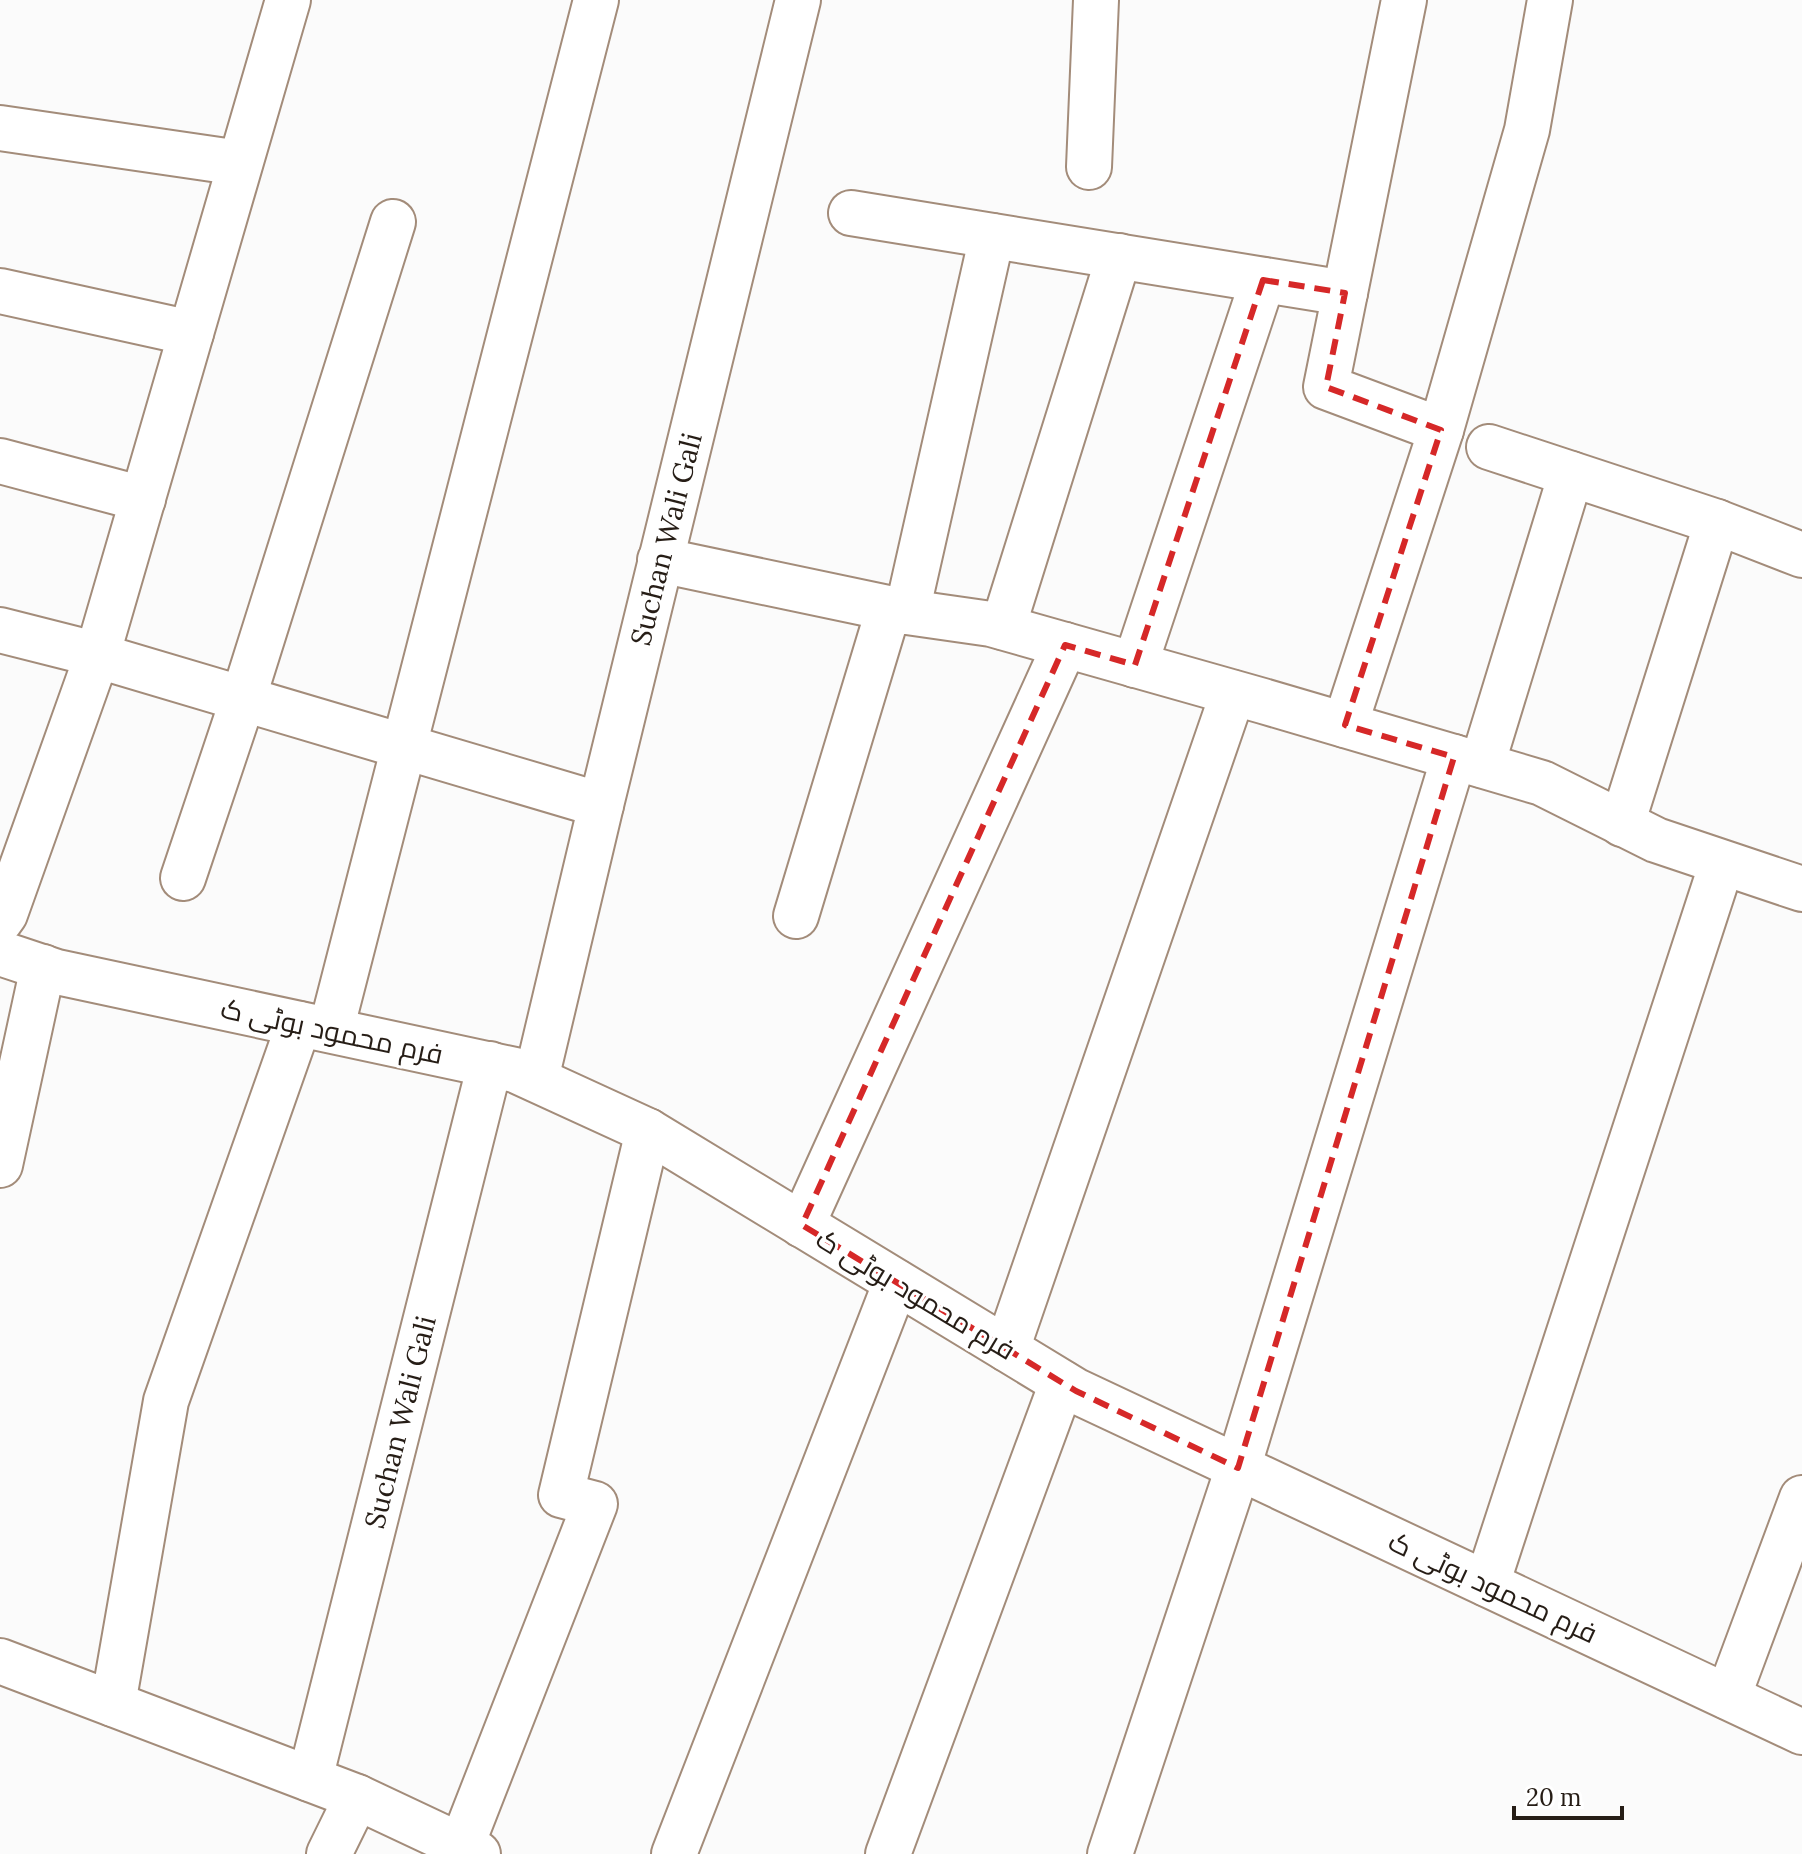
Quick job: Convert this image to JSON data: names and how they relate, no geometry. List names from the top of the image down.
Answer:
{
  "streets": {
    "street": ["Suchan Wali Gali", "فرم محمود بوٹی ک"]
  },
  "crossings": [
    ["Suchan Wali Gali", "فرم محمود بوٹی ک"]
  ],
  "scale_bar": "20 m"
}
